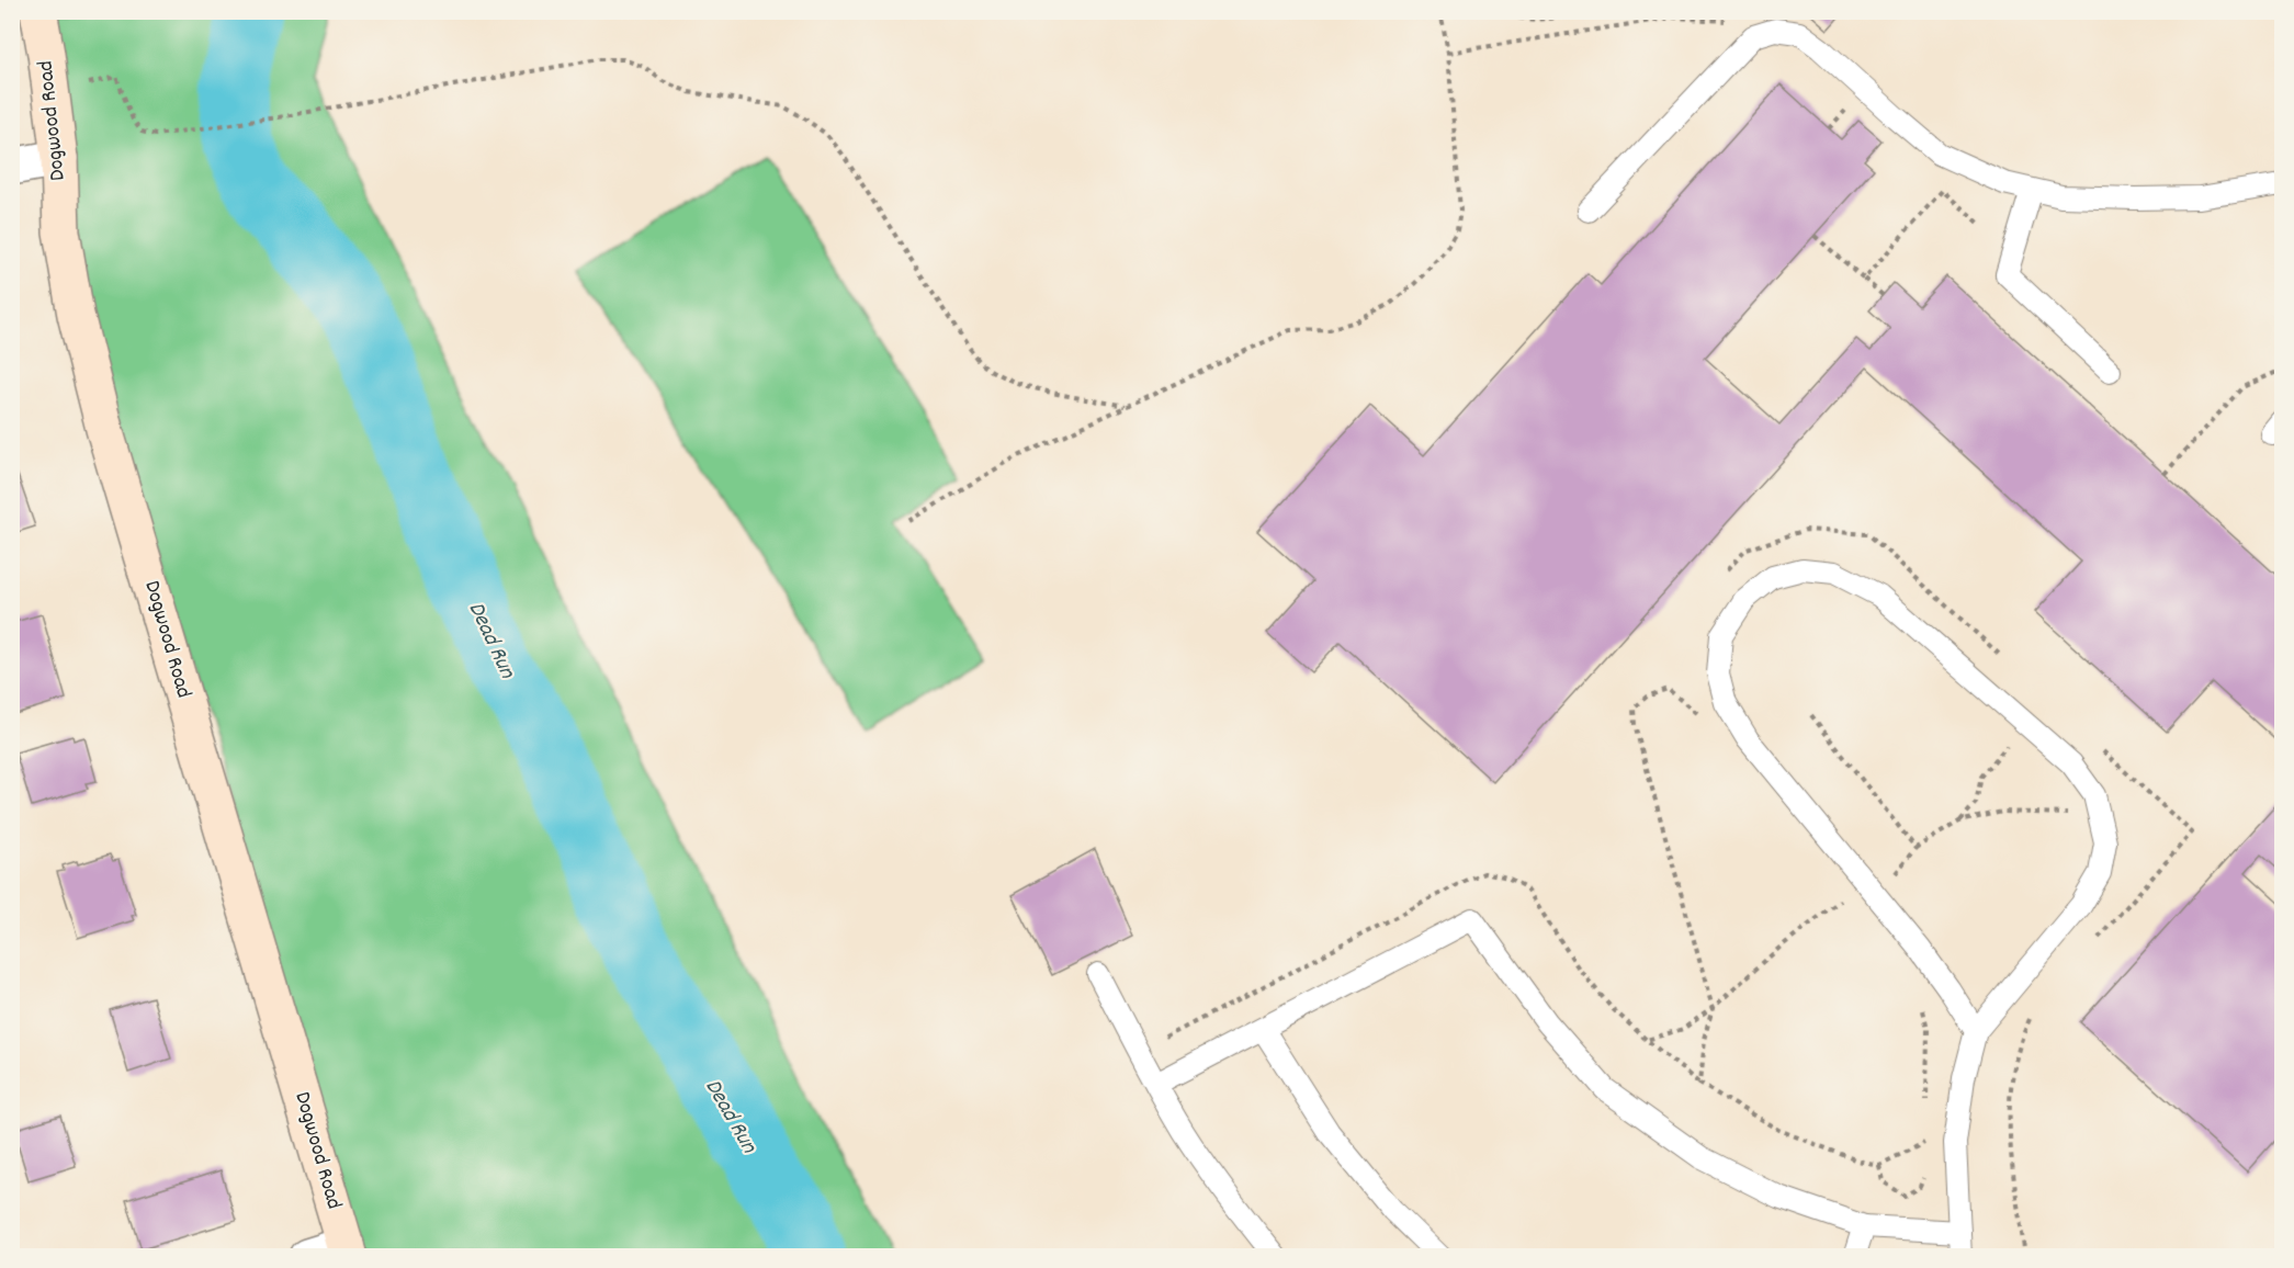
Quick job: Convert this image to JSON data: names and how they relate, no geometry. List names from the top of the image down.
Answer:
{
  "streets": {
    "street": ["Dogwood Road"]
  },
  "water": ["Dead Run"]
}
